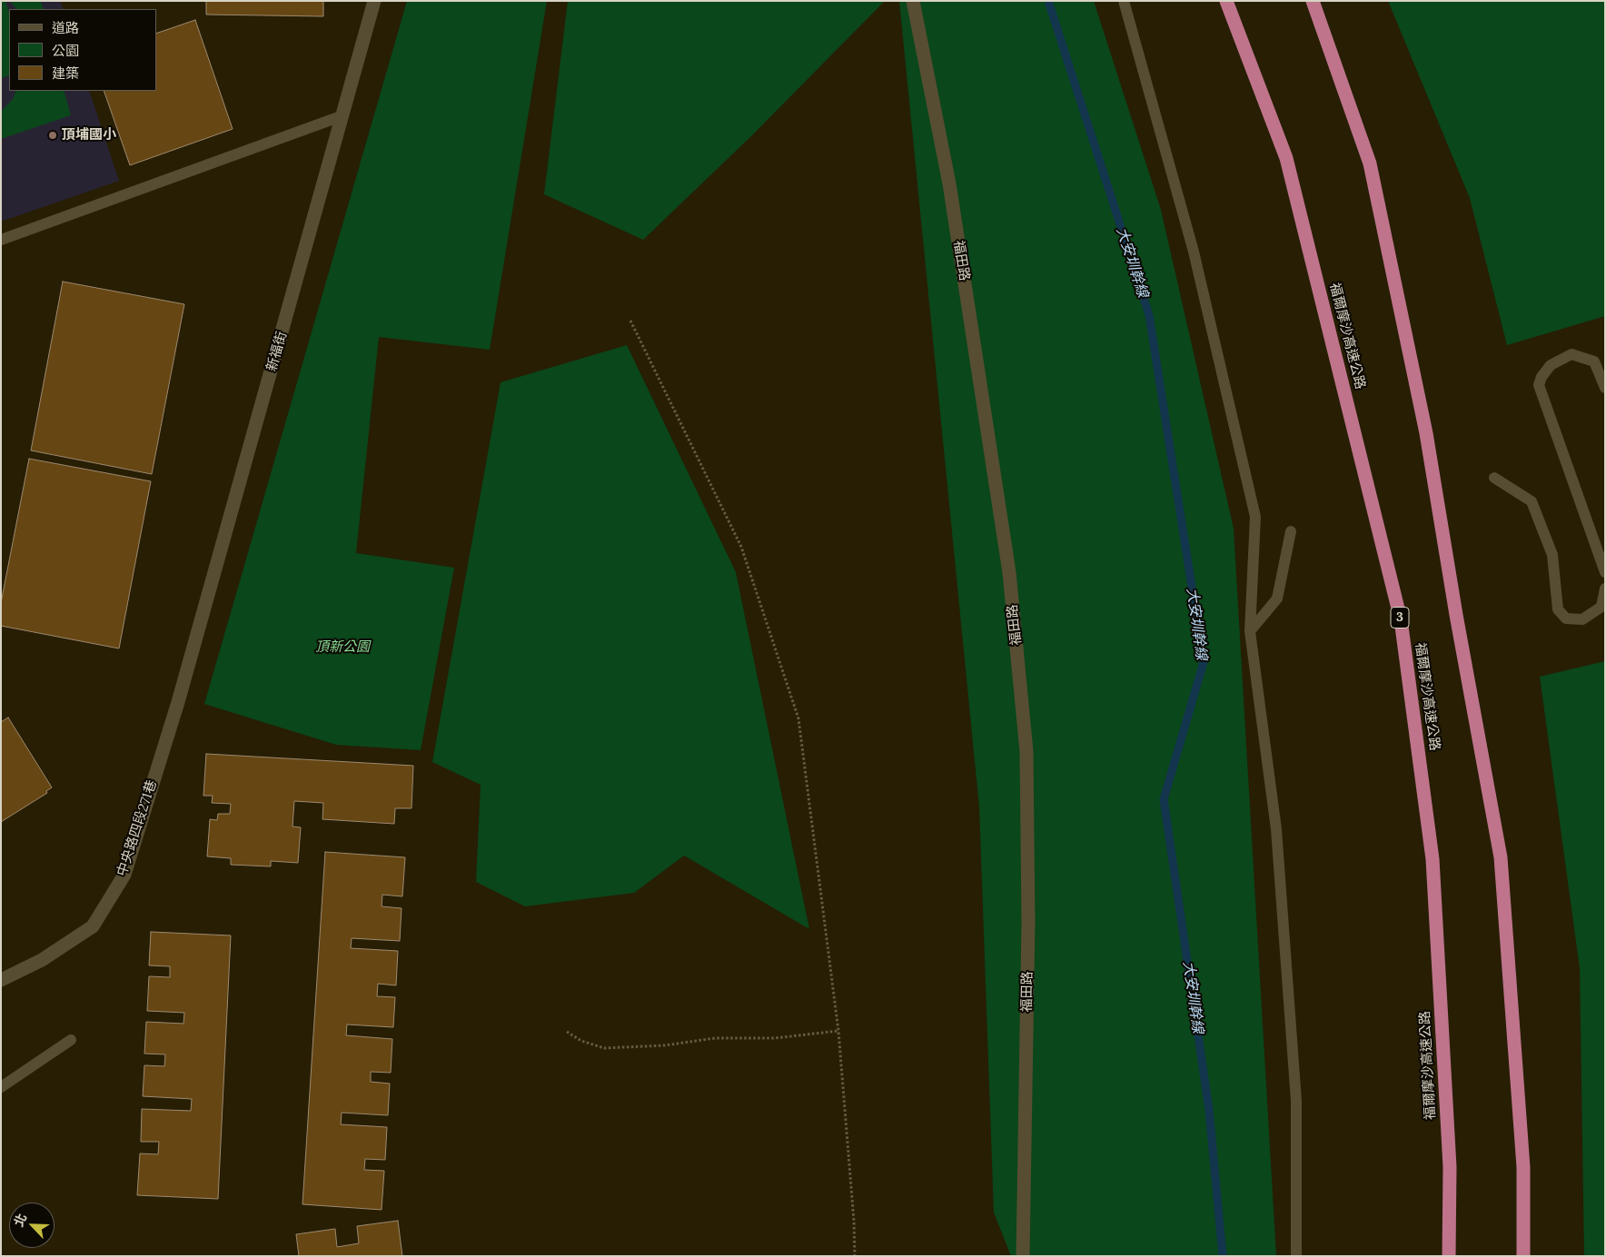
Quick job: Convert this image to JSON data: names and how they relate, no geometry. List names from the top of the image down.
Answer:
{
  "streets": {
    "highway": ["福爾摩沙高速公路", "3"],
    "street": ["福田路", "新福街", "中央路四段271巷"]
  },
  "crossings": [
    ["新福街", "中央路四段271巷"]
  ],
  "water": ["大安圳幹線"],
  "parks": ["頂新公園"],
  "places": ["頂埔國小"],
  "legend": ["道路", "公園", "建築"],
  "north": "top left"
}
